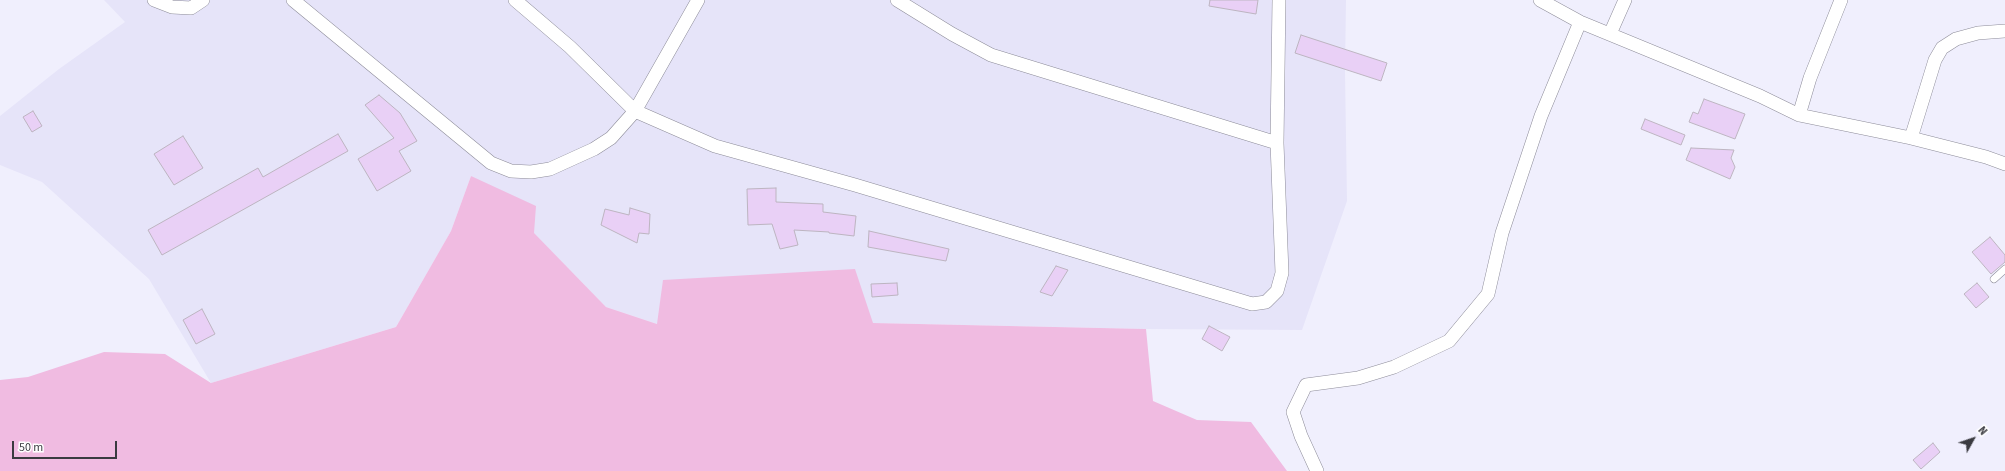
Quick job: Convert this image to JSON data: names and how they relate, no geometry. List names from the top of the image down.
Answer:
{
  "scale_bar": "50 m",
  "north": "top right"
}
